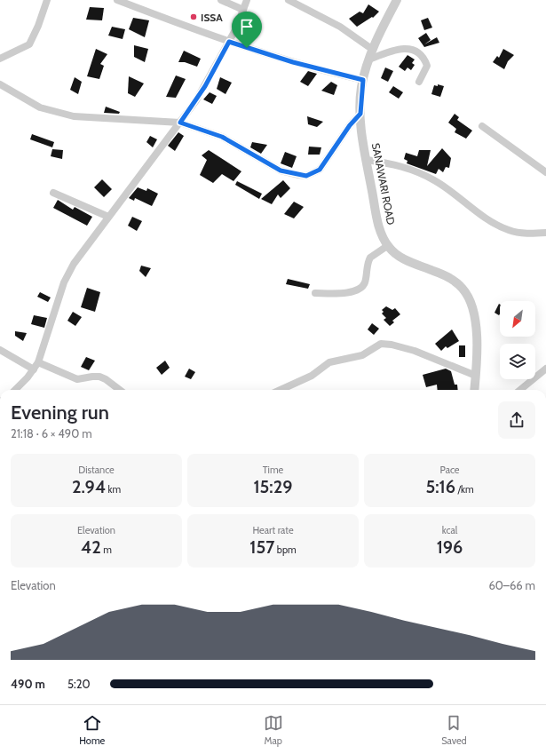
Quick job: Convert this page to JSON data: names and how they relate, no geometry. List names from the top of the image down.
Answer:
{
  "streets": {
    "street": ["SANAWARI ROAD"]
  },
  "places": ["ISSA"],
  "north": "bottom left",
  "page": {
    "heading": ["Evening run", "21:18 · 6 × 490 m"],
    "stats": [
      ["Distance", "2.94 km"],
      ["Time", "15:29"],
      ["Pace", "5:16 /km"],
      ["Elevation", "42 m"],
      ["Heart rate", "157 bpm"],
      ["kcal", "196"]
    ],
    "chart": ["Elevation", "60–66 m"],
    "list": [
      {
        "name": "490 m",
        "note": "5:20"
      }
    ],
    "tabs": ["Home", "Map", "Saved"]
  }
}
